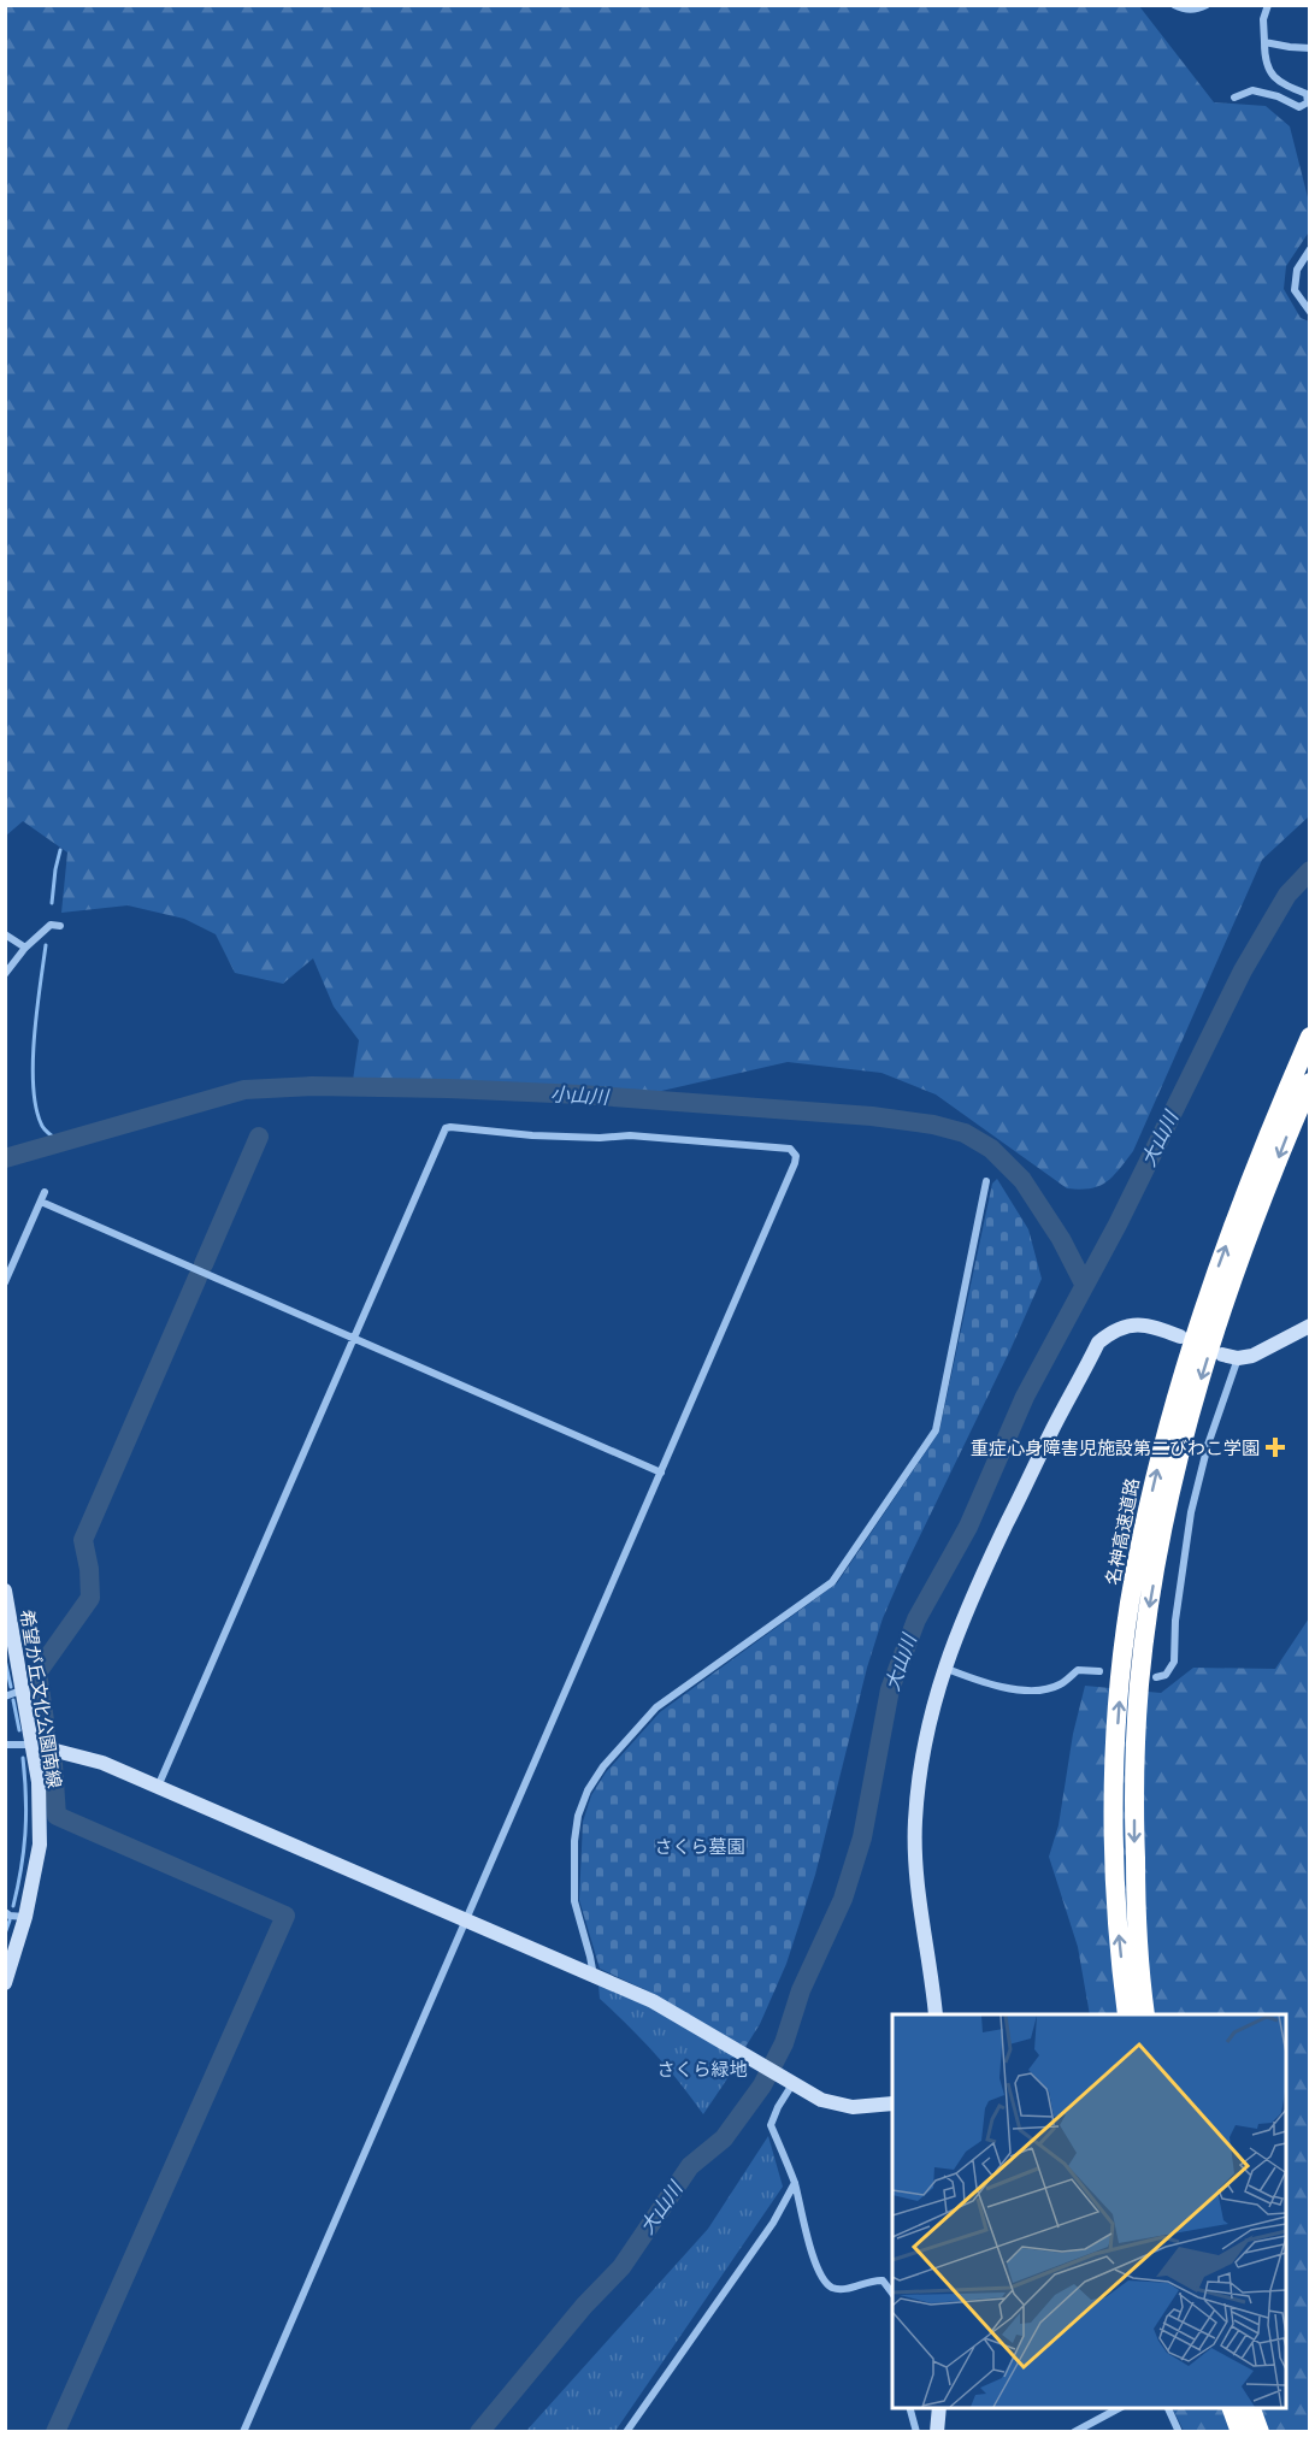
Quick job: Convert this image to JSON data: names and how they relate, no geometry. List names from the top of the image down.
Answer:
{
  "streets": {
    "highway": ["名神高速道路"],
    "street": ["希望が丘文化公園南線"]
  },
  "water": ["小山川", "大山川"],
  "parks": ["さくら墓園", "さくら緑地"],
  "places": {
    "health": ["重症心身障害児施設第二びわこ学園"]
  }
}
